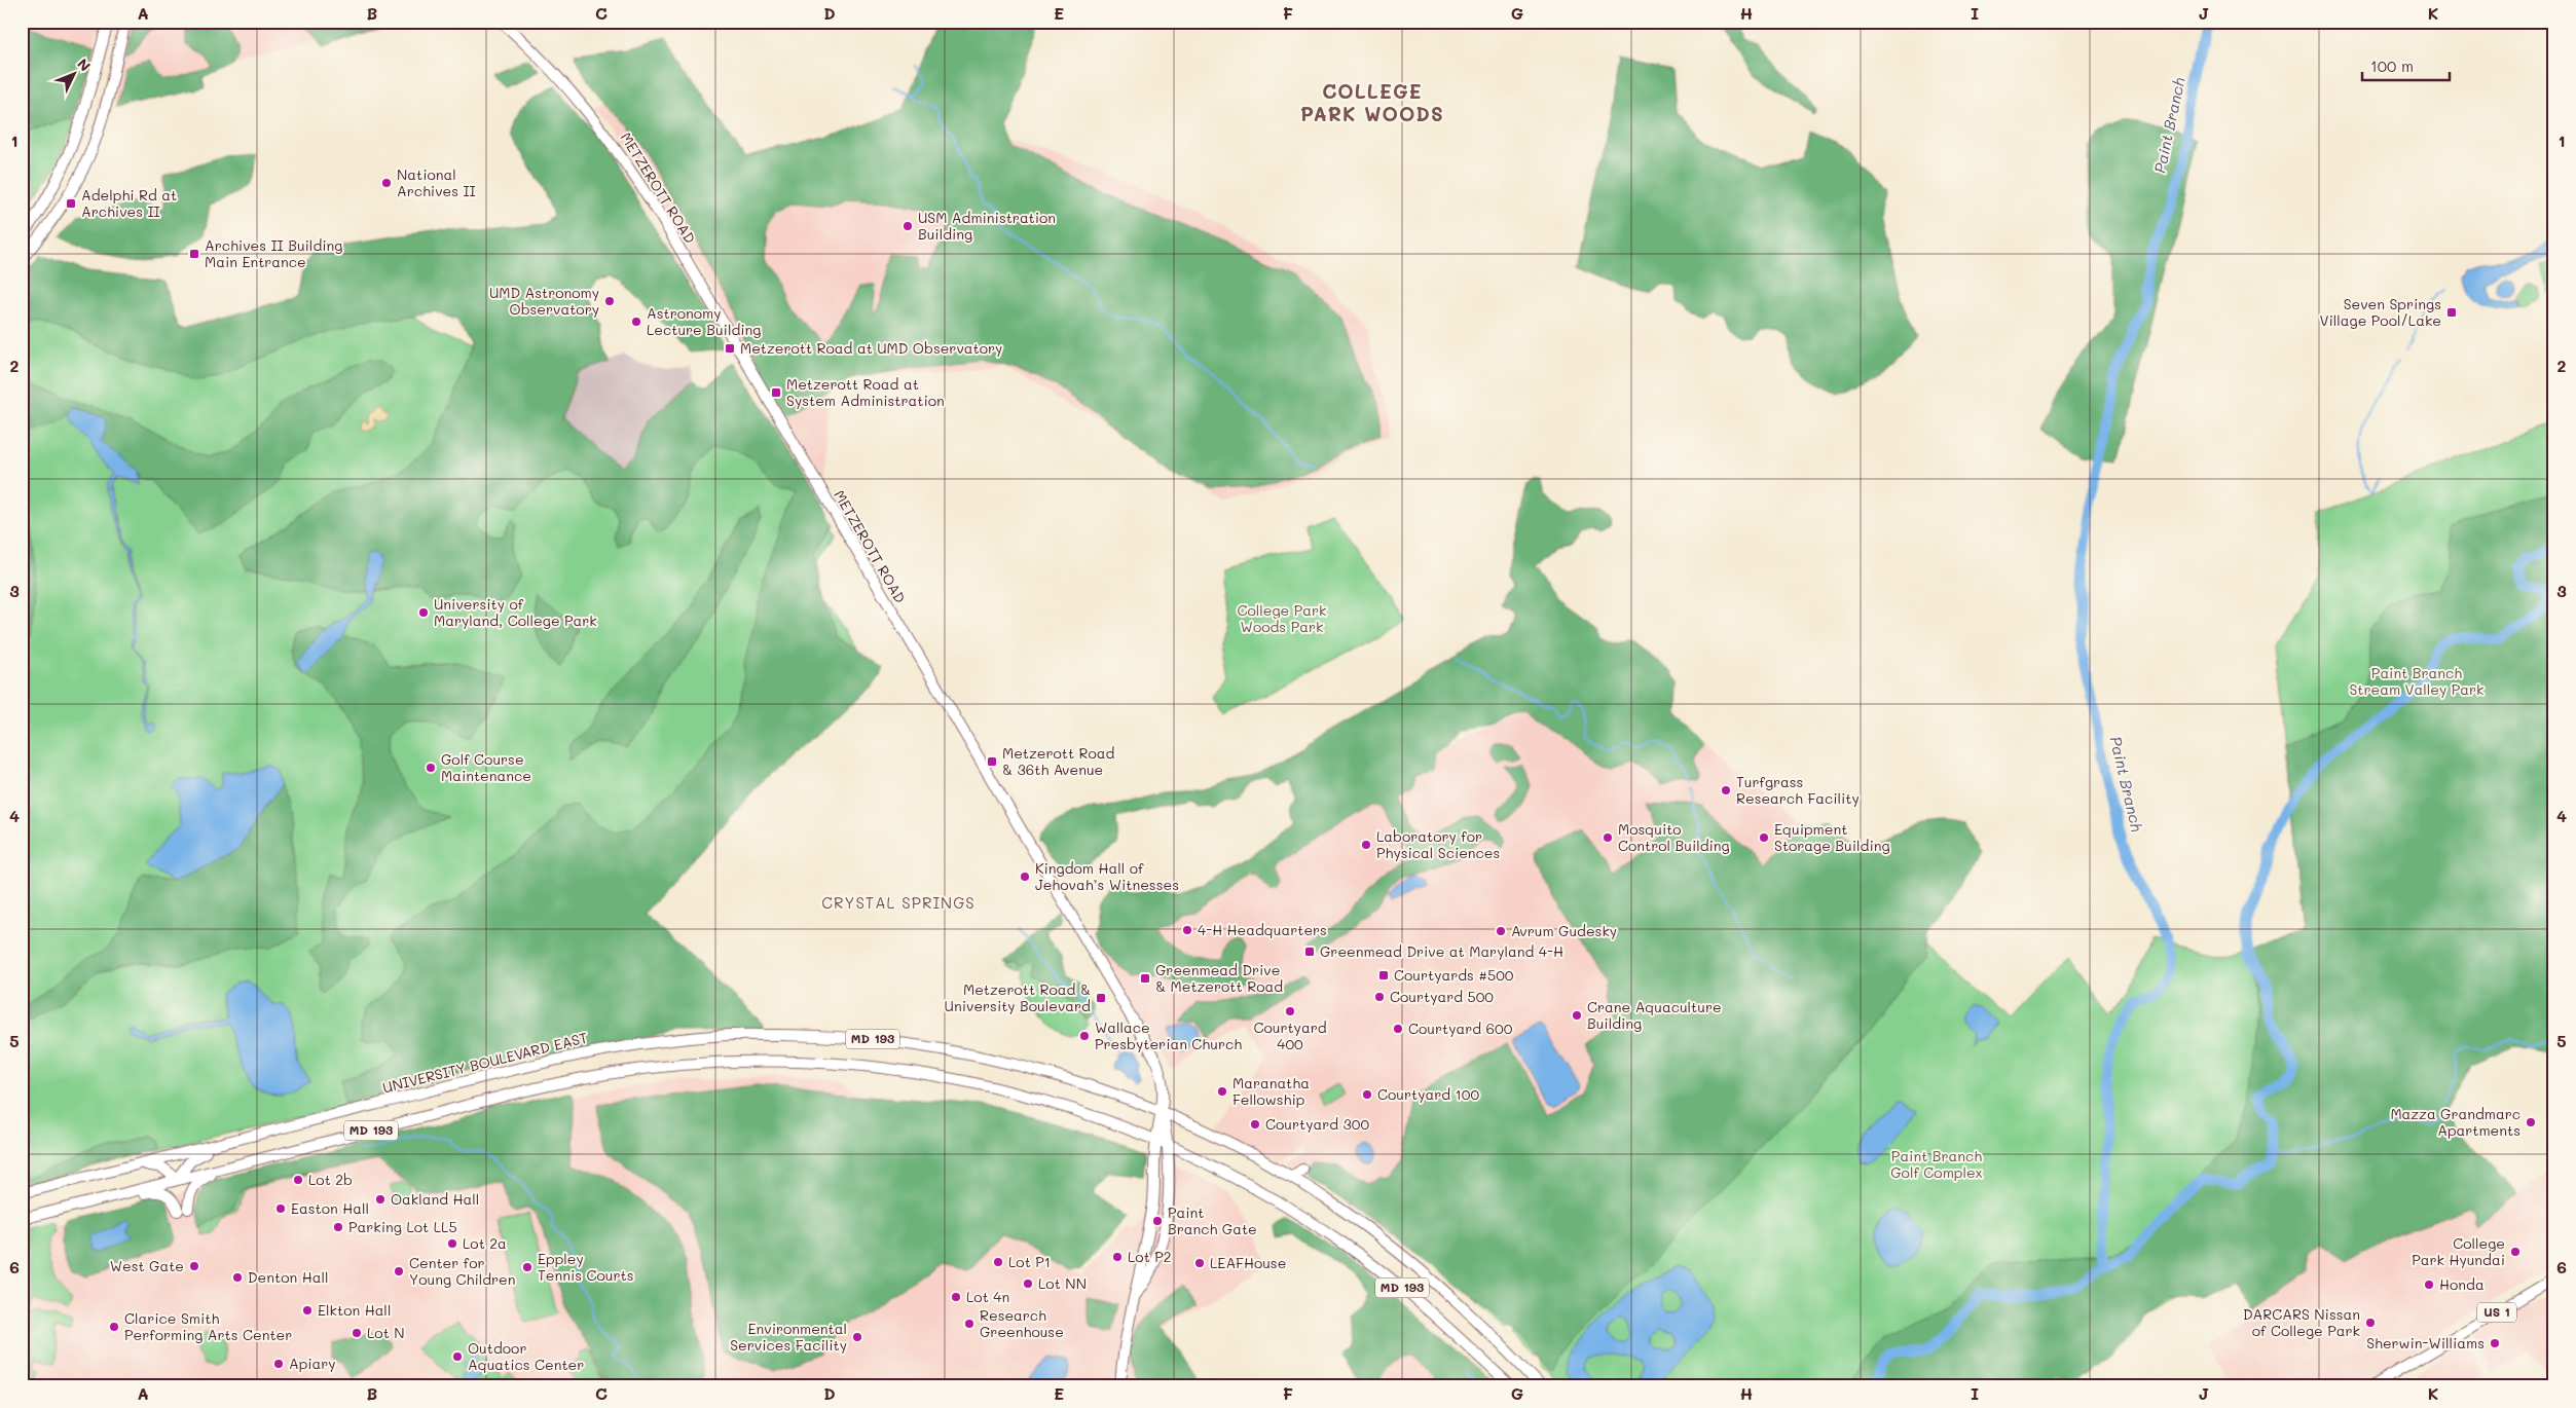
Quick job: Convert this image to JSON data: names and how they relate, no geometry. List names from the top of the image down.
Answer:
{
  "streets": {
    "main road": [
      "METZEROTT ROAD",
      "MD 193",
      "UNIVERSITY BOULEVARD EAST",
      "US 1"
    ]
  },
  "crossings": [
    ["METZEROTT ROAD", "UNIVERSITY BOULEVARD EAST"]
  ],
  "districts": ["COLLEGE PARK WOODS", "CRYSTAL SPRINGS"],
  "water": ["Paint Branch"],
  "parks": ["College Park Woods Park", "Paint Branch Stream Valley Park", "Paint Branch Golf Complex"],
  "places": {
    "other": [
      "National Archives II",
      "USM Administration Building",
      "UMD Astronomy Observatory",
      "Astronomy Lecture Building",
      "University of Maryland, College Park",
      "Golf Course Maintenance",
      "Turfgrass Research Facility",
      "Mosquito Control Building",
      "Equipment Storage Building",
      "Laboratory for Physical Sciences",
      "Kingdom Hall of Jehovah’s Witnesses",
      "4-H Headquarters",
      "Avrum Gudesky",
      "Courtyard 500",
      "Courtyard 400",
      "Crane Aquaculture Building",
      "Courtyard 600",
      "Wallace Presbyterian Church",
      "Maranatha Fellowship",
      "Courtyard 100",
      "Mazza Grandmarc Apartments",
      "Courtyard 300",
      "Lot 2b",
      "Oakland Hall",
      "Easton Hall",
      "Paint Branch Gate",
      "Parking Lot LL5",
      "Lot 2a",
      "College Park Hyundai",
      "Lot P2",
      "Lot P1",
      "LEAFHouse",
      "West Gate",
      "Eppley Tennis Courts",
      "Center for Young Children",
      "Denton Hall",
      "Lot NN",
      "Honda",
      "Lot 4n",
      "Elkton Hall",
      "DARCARS Nissan of College Park",
      "Research Greenhouse",
      "Clarice Smith Performing Arts Center",
      "Lot N",
      "Environmental Services Facility",
      "Sherwin-Williams",
      "Outdoor Aquatics Center",
      "Apiary"
    ],
    "transit": [
      "Adelphi Rd at Archives II",
      "Archives II Building Main Entrance",
      "Seven Springs Village Pool/Lake",
      "Metzerott Road at UMD Observatory",
      "Metzerott Road at System Administration",
      "Metzerott Road & 36th Avenue",
      "Greenmead Drive at Maryland 4-H",
      "Courtyards #500",
      "Greenmead Drive & Metzerott Road",
      "Metzerott Road & University Boulevard"
    ]
  },
  "scale_bar": "100 m",
  "north": "top right",
  "grid": {
    "columns": [
      "A",
      "B",
      "C",
      "D",
      "E",
      "F",
      "G",
      "H",
      "I",
      "J",
      "K"
    ],
    "rows": [
      "1",
      "2",
      "3",
      "4",
      "5",
      "6"
    ]
  }
}
